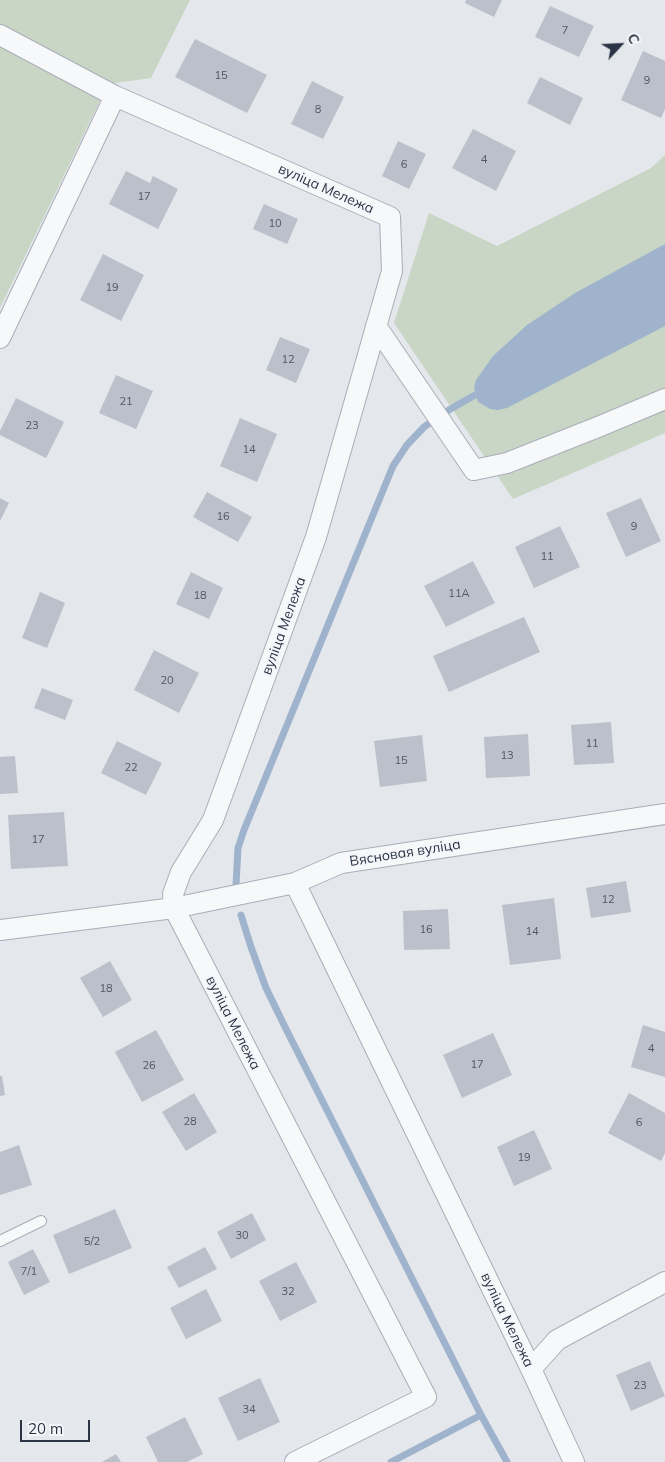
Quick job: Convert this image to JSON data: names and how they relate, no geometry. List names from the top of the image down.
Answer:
{
  "streets": {
    "street": ["вуліца Мележа", "Вясновая вуліца"]
  },
  "crossings": [
    ["вуліца Мележа", "Вясновая вуліца"]
  ],
  "house_numbers": [
    "7",
    "15",
    "9",
    "8",
    "4",
    "6",
    "17",
    "10",
    "19",
    "12",
    "21",
    "23",
    "14",
    "16",
    "9",
    "11",
    "11А",
    "18",
    "20",
    "11",
    "13",
    "15",
    "22",
    "17",
    "12",
    "16",
    "14",
    "18",
    "4",
    "17",
    "26",
    "28",
    "6",
    "19",
    "30",
    "5/2",
    "7/1",
    "32",
    "23",
    "34"
  ],
  "scale_bar": "20 m",
  "north": "top right"
}
